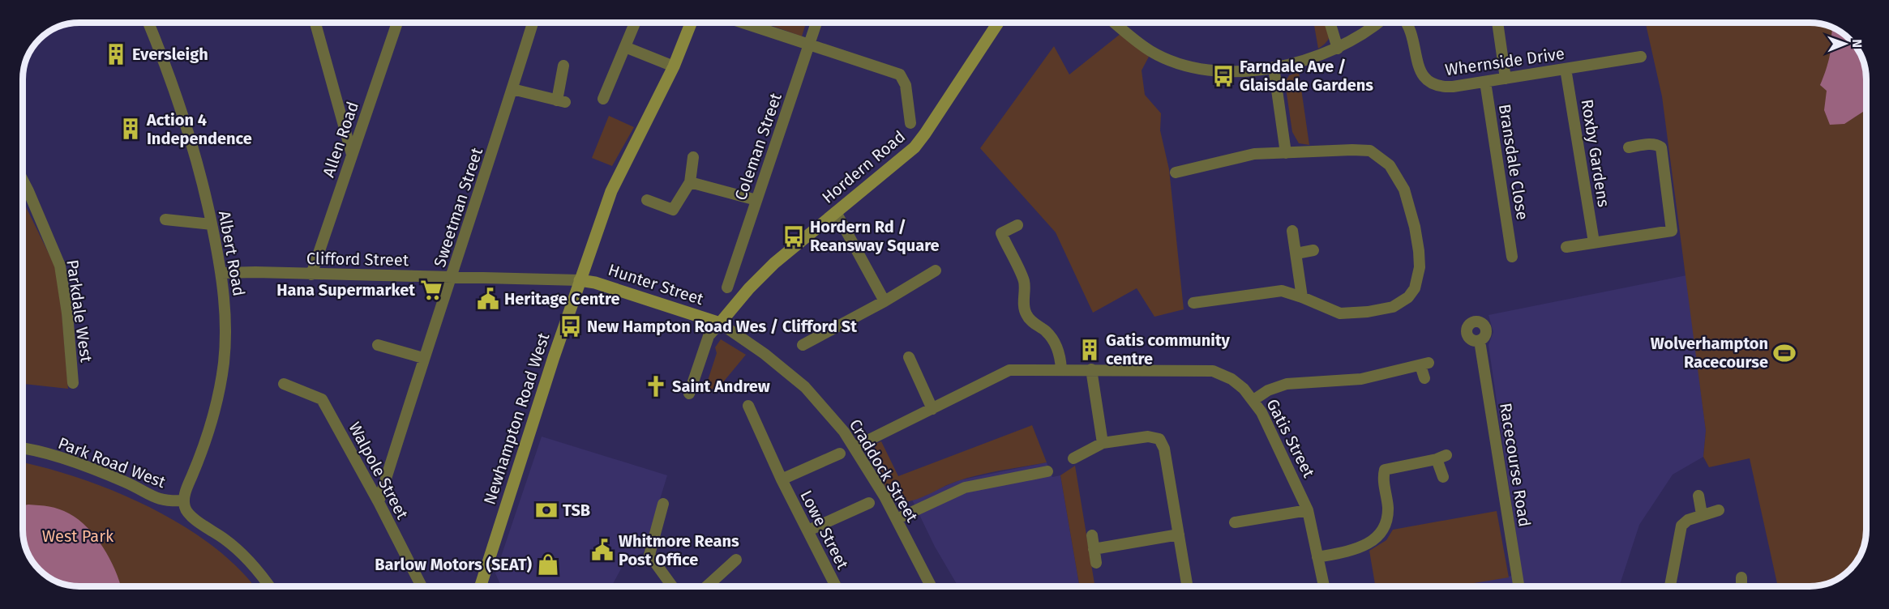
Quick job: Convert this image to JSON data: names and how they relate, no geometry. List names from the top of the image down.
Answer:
{
  "streets": {
    "street": [
      "Whernside Drive",
      "Allen Road",
      "Coleman Street",
      "Roxby Gardens",
      "Bransdale Close",
      "Hordern Road",
      "Sweetman Street",
      "Albert Road",
      "Clifford Street",
      "Hunter Street",
      "Parkdale West",
      "Newhampton Road West",
      "Gatis Street",
      "Park Road West",
      "Racecourse Road",
      "Walpole Street",
      "Craddock Street",
      "Lowe Street"
    ]
  },
  "crossings": [
    ["Whernside Drive", "Roxby Gardens"],
    ["Whernside Drive", "Bransdale Close"],
    ["Allen Road", "Clifford Street"],
    ["Hordern Road", "Hunter Street"],
    ["Hordern Road", "Craddock Street"],
    ["Sweetman Street", "Clifford Street"],
    ["Sweetman Street", "Walpole Street"],
    ["Albert Road", "Clifford Street"],
    ["Albert Road", "Park Road West"],
    ["Clifford Street", "Hunter Street"],
    ["Clifford Street", "Newhampton Road West"],
    ["Hunter Street", "Newhampton Road West"],
    ["Hunter Street", "Craddock Street"],
    ["Gatis Street", "Craddock Street"]
  ],
  "parks": ["West Park"],
  "places": {
    "building": ["Eversleigh", "Action 4 Independence", "Gatis community centre"],
    "bus stop": ["Farndale Ave / Glaisdale Gardens", "Hordern Rd / Reansway Square", "New Hampton Road Wes / Clifford St"],
    "supermarket": ["Hana Supermarket"],
    "public building": ["Heritage Centre", "Whitmore Reans Post Office"],
    "sports": ["Wolverhampton Racecourse"],
    "church": ["Saint Andrew"],
    "bank": ["TSB"],
    "shop": ["Barlow Motors (SEAT)"]
  },
  "north": "right"
}
